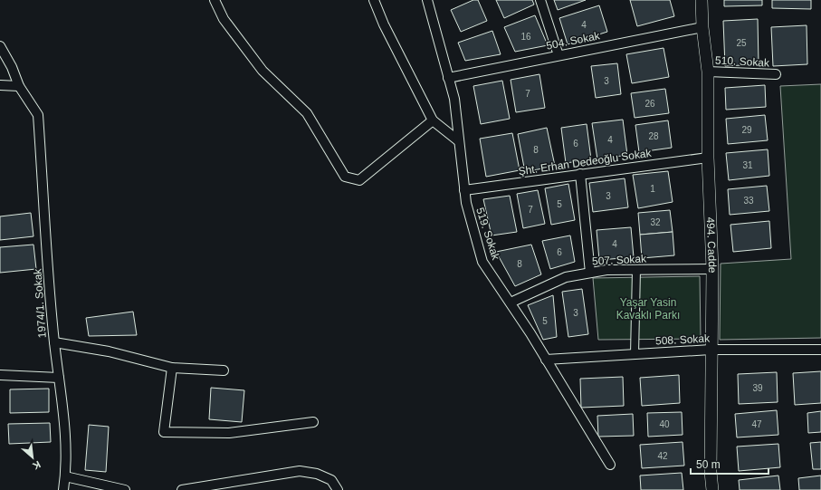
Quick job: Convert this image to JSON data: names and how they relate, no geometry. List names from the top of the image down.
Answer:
{
  "streets": {
    "street": [
      "504. Sokak",
      "510. Sokak",
      "Şht. Erhan Dedeoğlu Sokak",
      "519. Sokak",
      "494. Cadde",
      "507. Sokak",
      "1974/1. Sokak",
      "508. Sokak"
    ]
  },
  "crossings": [
    ["504. Sokak", "519. Sokak"],
    ["504. Sokak", "494. Cadde"],
    ["510. Sokak", "494. Cadde"],
    ["Şht. Erhan Dedeoğlu Sokak", "519. Sokak"],
    ["Şht. Erhan Dedeoğlu Sokak", "494. Cadde"],
    ["519. Sokak", "507. Sokak"],
    ["519. Sokak", "508. Sokak"],
    ["494. Cadde", "507. Sokak"],
    ["494. Cadde", "508. Sokak"]
  ],
  "parks": ["Yaşar Yasin Kavaklı Parkı"],
  "house_numbers": [
    "4",
    "16",
    "25",
    "3",
    "7",
    "26",
    "29",
    "28",
    "4",
    "6",
    "8",
    "31",
    "1",
    "3",
    "33",
    "5",
    "7",
    "32",
    "4",
    "6",
    "8",
    "3",
    "5",
    "39",
    "40",
    "47",
    "42"
  ],
  "scale_bar": "50 m",
  "north": "bottom right"
}
